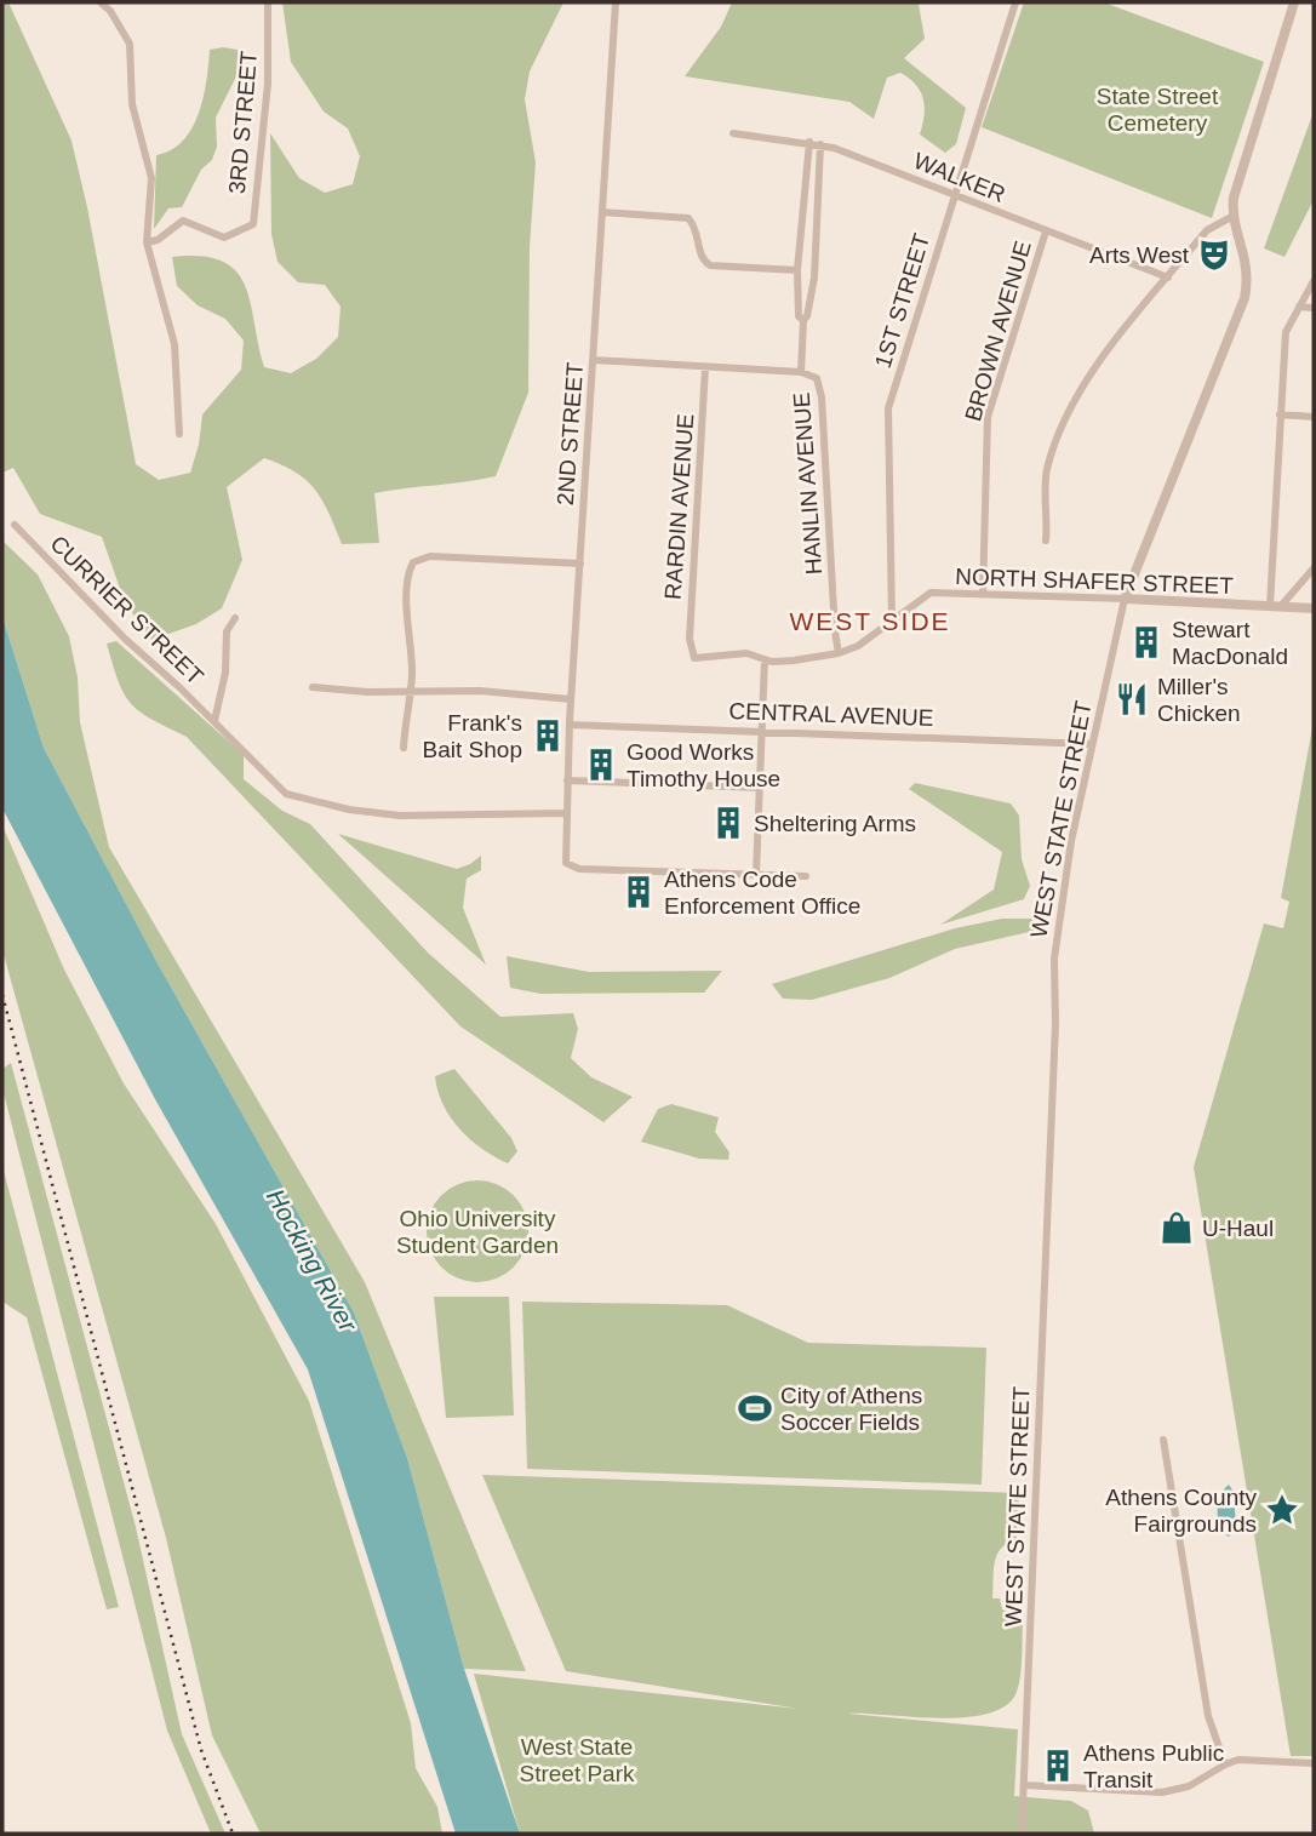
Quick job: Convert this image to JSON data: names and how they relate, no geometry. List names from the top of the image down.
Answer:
{
  "streets": {
    "street": [
      "3RD STREET",
      "WALKER",
      "1ST STREET",
      "BROWN AVENUE",
      "2ND STREET",
      "HANLIN AVENUE",
      "RARDIN AVENUE",
      "NORTH SHAFER STREET",
      "CURRIER STREET",
      "CENTRAL AVENUE",
      "WEST STATE STREET"
    ]
  },
  "crossings": [
    ["WALKER", "1ST STREET"],
    ["WALKER", "BROWN AVENUE"],
    ["1ST STREET", "NORTH SHAFER STREET"],
    ["BROWN AVENUE", "NORTH SHAFER STREET"],
    ["2ND STREET", "CURRIER STREET"],
    ["2ND STREET", "CENTRAL AVENUE"],
    ["HANLIN AVENUE", "NORTH SHAFER STREET"],
    ["RARDIN AVENUE", "NORTH SHAFER STREET"],
    ["NORTH SHAFER STREET", "WEST STATE STREET"],
    ["CENTRAL AVENUE", "WEST STATE STREET"]
  ],
  "districts": ["WEST SIDE"],
  "water": ["Hocking River"],
  "parks": ["State Street Cemetery", "Ohio University Student Garden", "West State Street Park"],
  "places": {
    "theatre": ["Arts West"],
    "building": [
      "Stewart MacDonald",
      "Frank's Bait Shop",
      "Good Works Timothy House",
      "Sheltering Arms",
      "Athens Code Enforcement Office",
      "Athens Public Transit"
    ],
    "restaurant": ["Miller's Chicken"],
    "shop": ["U-Haul"],
    "sports": ["City of Athens Soccer Fields"],
    "place": ["Athens County Fairgrounds"]
  }
}
